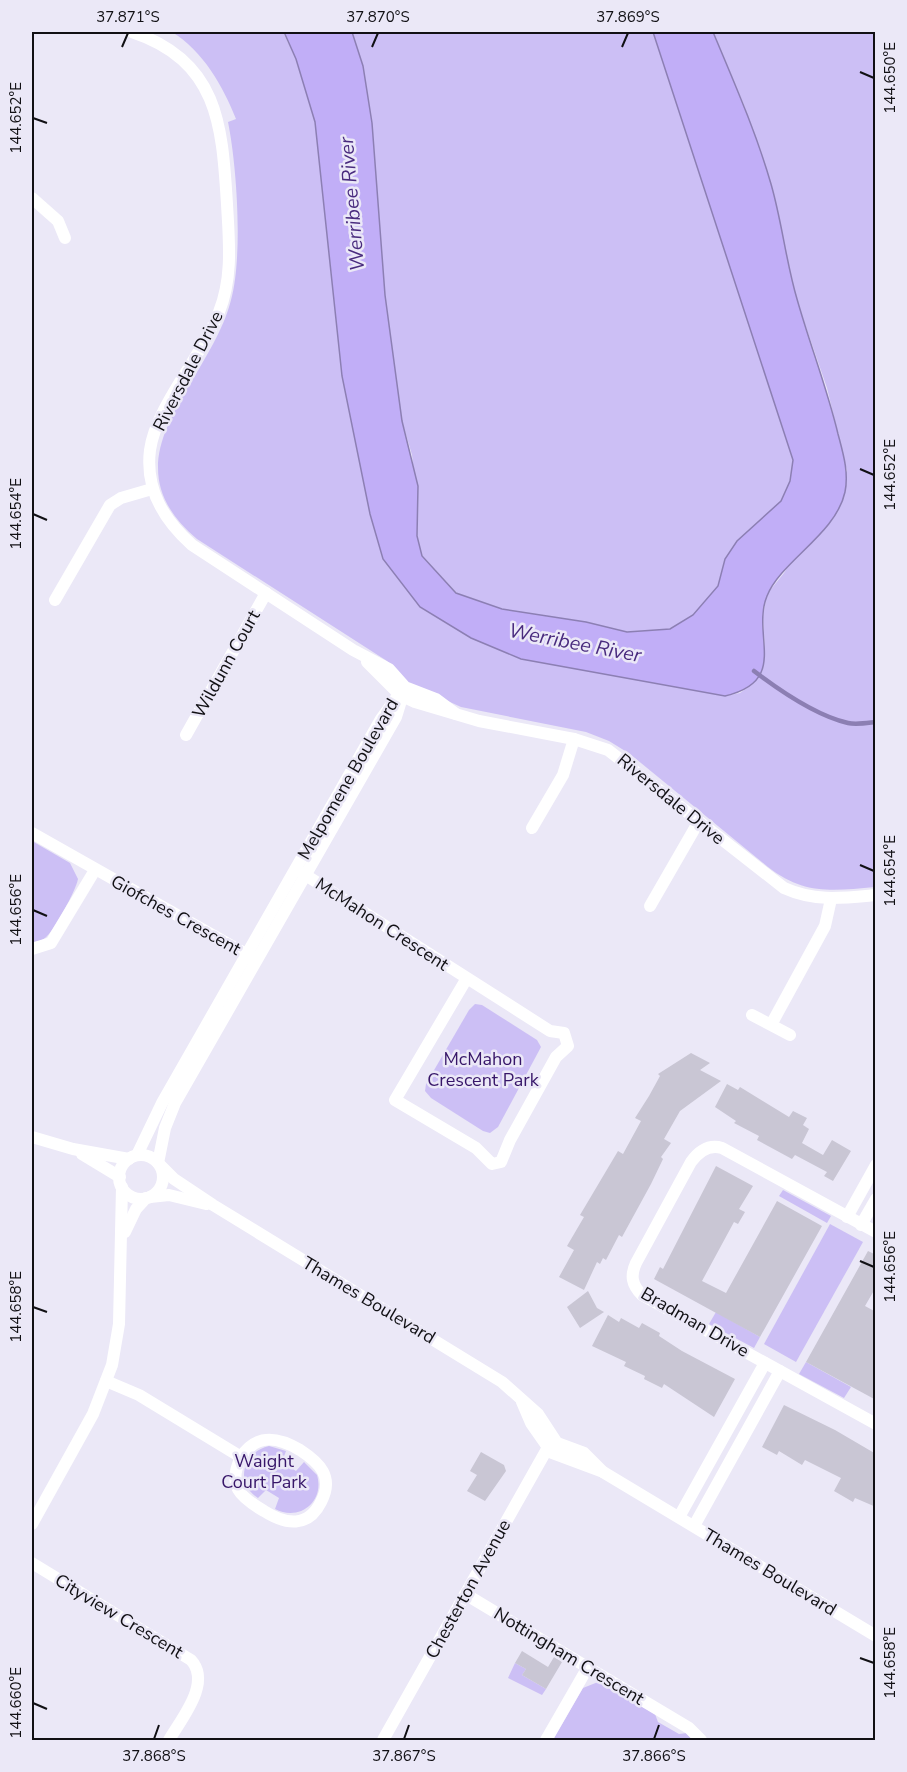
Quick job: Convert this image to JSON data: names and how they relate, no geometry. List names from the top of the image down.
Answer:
{
  "streets": {
    "street": [
      "Riversdale Drive",
      "Wildunn Court",
      "Melpomene Boulevard",
      "Giofches Crescent",
      "McMahon Crescent",
      "Thames Boulevard",
      "Bradman Drive",
      "Chesterton Avenue",
      "Cityview Crescent",
      "Nottingham Crescent"
    ]
  },
  "crossings": [
    ["Riversdale Drive", "Wildunn Court"],
    ["Riversdale Drive", "Melpomene Boulevard"],
    ["Melpomene Boulevard", "Giofches Crescent"],
    ["Melpomene Boulevard", "McMahon Crescent"],
    ["Melpomene Boulevard", "Thames Boulevard"],
    ["Thames Boulevard", "Chesterton Avenue"],
    ["Chesterton Avenue", "Nottingham Crescent"]
  ],
  "water": ["Werribee River"],
  "parks": ["McMahon Crescent Park", "Waight Court Park"],
  "coordinates": [
    "37.871°S",
    "37.870°S",
    "37.869°S",
    "144.650°E",
    "144.652°E",
    "144.654°E",
    "144.656°E",
    "144.658°E",
    "144.660°E",
    "37.868°S",
    "37.867°S",
    "37.866°S"
  ]
}
